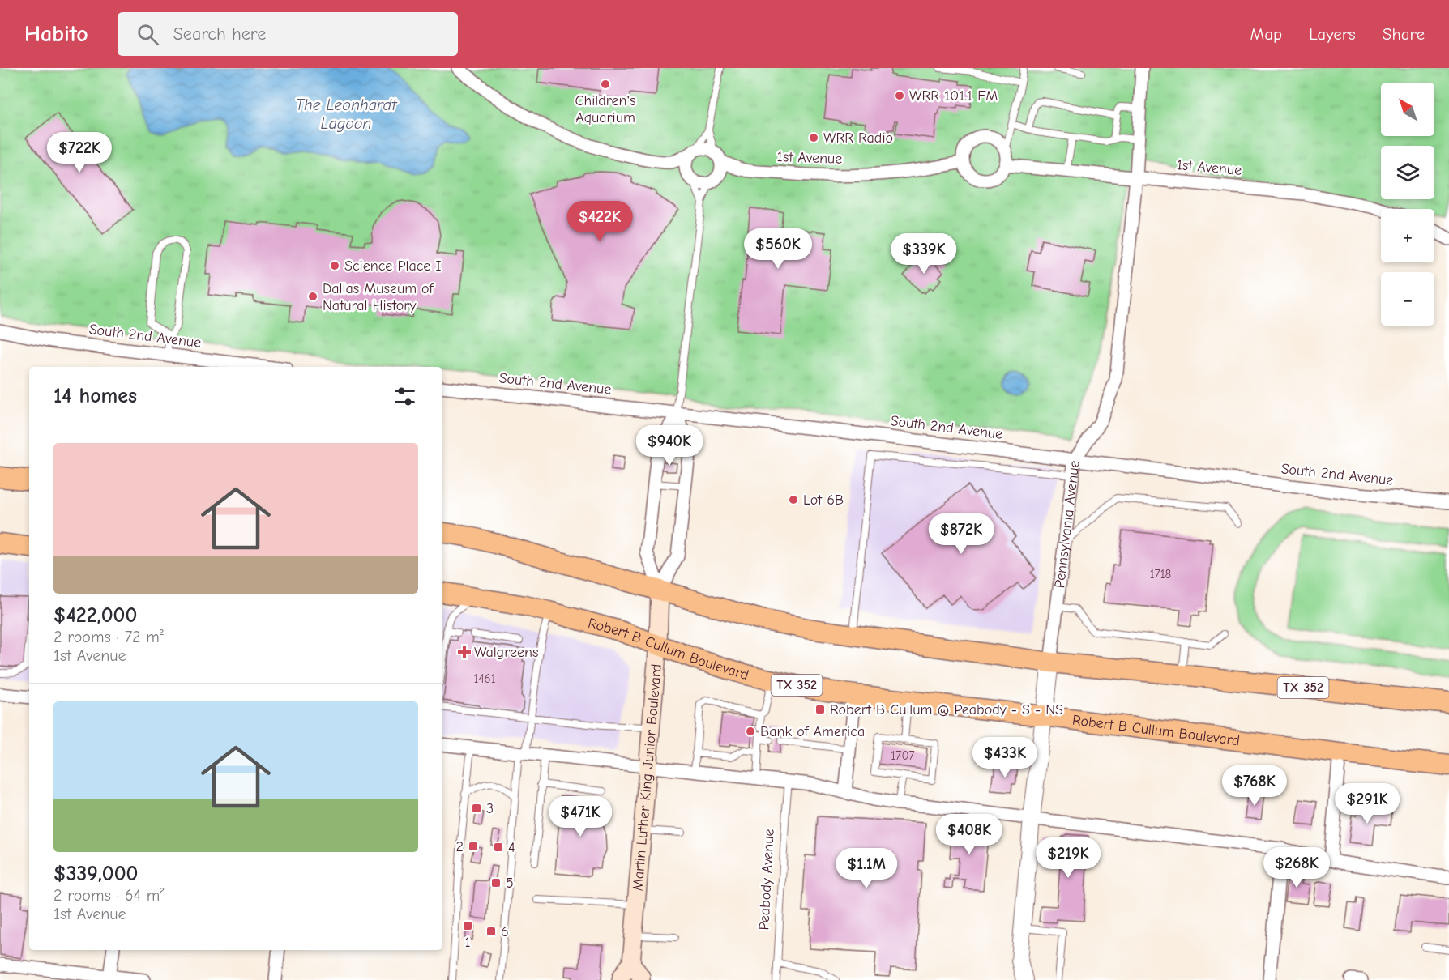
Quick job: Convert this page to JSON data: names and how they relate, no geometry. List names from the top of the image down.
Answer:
{
  "streets": {
    "main road": ["Robert B Cullum Boulevard", "TX 352", "Martin Luther King Junior Boulevard"],
    "street": ["1st Avenue", "South 2nd Avenue", "Pennsylvania Avenue"],
    "lane": ["Peabody Avenue"]
  },
  "crossings": [
    ["1st Avenue", "Pennsylvania Avenue"],
    ["South 2nd Avenue", "Pennsylvania Avenue"],
    ["South 2nd Avenue", "Martin Luther King Junior Boulevard"],
    ["Pennsylvania Avenue", "Robert B Cullum Boulevard"],
    ["Pennsylvania Avenue", "TX 352"],
    ["Robert B Cullum Boulevard", "Martin Luther King Junior Boulevard"],
    ["TX 352", "Martin Luther King Junior Boulevard"]
  ],
  "water": ["The Leonhardt Lagoon"],
  "places": {
    "other": [
      "Children's Aquarium",
      "WRR 101.1 FM",
      "WRR Radio",
      "Science Place I",
      "Dallas Museum of Natural History",
      "Lot 6B",
      "Bank of America"
    ],
    "health": ["Walgreens"],
    "transit": [
      "Robert B Cullum @ Peabody - S - NS",
      "3",
      "2",
      "4",
      "5",
      "1",
      "6"
    ]
  },
  "house_numbers": ["1718", "1461", "1707"],
  "north": "top left",
  "page": {
    "header": "Habito",
    "search": "Search here",
    "nav": ["Map", "Layers", "Share"],
    "map_buttons": ["+", "−"],
    "price": [
      "$722K",
      "$422K",
      "$560K",
      "$339K",
      "$940K",
      "$872K",
      "$433K",
      "$768K",
      "$291K",
      "$471K",
      "$408K",
      "$219K",
      "$268K",
      "$1.1M"
    ],
    "heading": "14 homes",
    "list": [
      {
        "name": "$422,000",
        "note": "2 rooms · 72 m² · 1st Avenue"
      },
      {
        "name": "$339,000",
        "note": "2 rooms · 64 m² · 1st Avenue"
      }
    ]
  }
}
